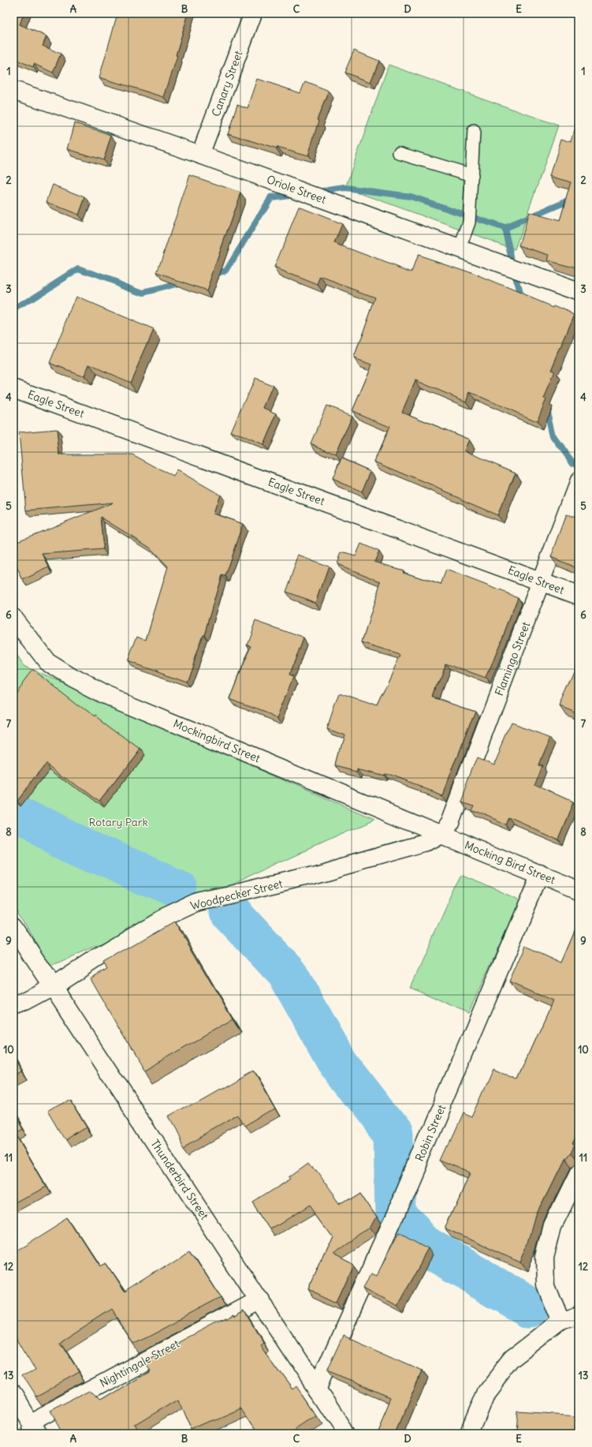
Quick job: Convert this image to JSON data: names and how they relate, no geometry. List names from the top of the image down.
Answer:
{
  "streets": {
    "street": [
      "Canary Street",
      "Oriole Street",
      "Eagle Street",
      "Flamingo Street",
      "Mockingbird Street",
      "Mocking Bird Street",
      "Woodpecker Street",
      "Robin Street",
      "Thunderbird Street",
      "Nightingale Street"
    ]
  },
  "crossings": [
    ["Canary Street", "Oriole Street"],
    ["Eagle Street", "Flamingo Street"],
    ["Flamingo Street", "Mockingbird Street"],
    ["Flamingo Street", "Mocking Bird Street"],
    ["Flamingo Street", "Woodpecker Street"],
    ["Mockingbird Street", "Mocking Bird Street"],
    ["Mockingbird Street", "Woodpecker Street"],
    ["Mocking Bird Street", "Woodpecker Street"],
    ["Mocking Bird Street", "Robin Street"],
    ["Woodpecker Street", "Thunderbird Street"],
    ["Robin Street", "Thunderbird Street"],
    ["Thunderbird Street", "Nightingale Street"]
  ],
  "parks": ["Rotary Park"],
  "grid": {
    "columns": [
      "A",
      "B",
      "C",
      "D",
      "E"
    ],
    "rows": [
      "1",
      "2",
      "3",
      "4",
      "5",
      "6",
      "7",
      "8",
      "9",
      "10",
      "11",
      "12",
      "13"
    ]
  }
}
